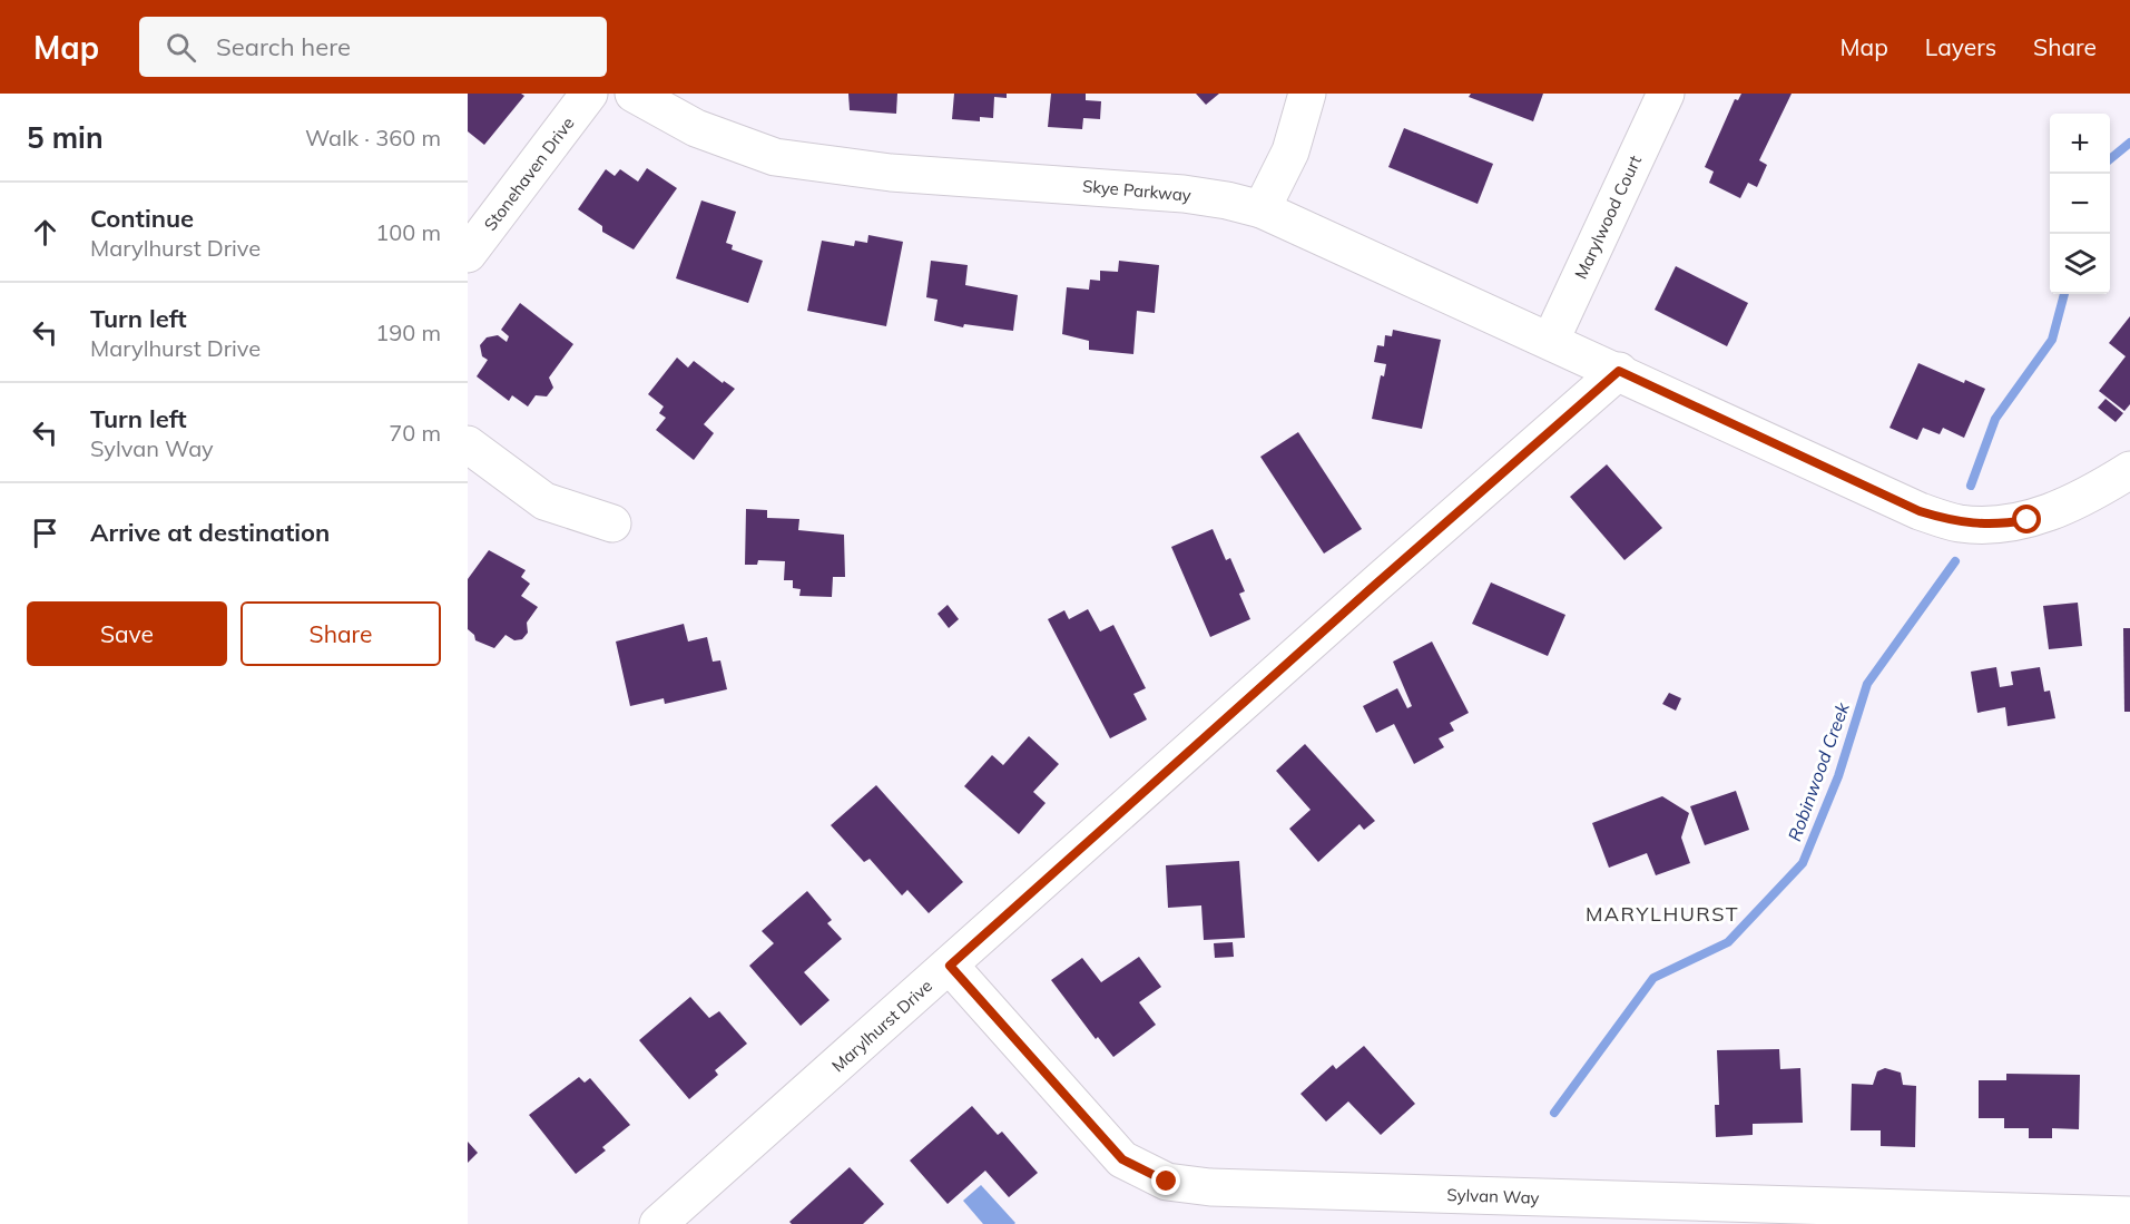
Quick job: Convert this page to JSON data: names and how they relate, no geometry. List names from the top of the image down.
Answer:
{
  "streets": {
    "street": [
      "Stonehaven Drive",
      "Skye Parkway",
      "Marylwood Court",
      "Marylhurst Drive",
      "Sylvan Way"
    ]
  },
  "crossings": [
    ["Skye Parkway", "Marylwood Court"],
    ["Skye Parkway", "Marylhurst Drive"],
    ["Marylhurst Drive", "Sylvan Way"]
  ],
  "districts": ["MARYLHURST"],
  "water": ["Robinwood Creek"],
  "page": {
    "header": "Map",
    "search": "Search here",
    "nav": ["Map", "Layers", "Share"],
    "heading": ["5 min", "Walk · 360 m"],
    "map_buttons": ["+", "−"],
    "list": [
      ["Continue", "Marylhurst Drive", "100 m"],
      ["Turn left", "Marylhurst Drive", "190 m"],
      ["Turn left", "Sylvan Way", "70 m"],
      "Arrive at destination"
    ],
    "buttons": ["Save", "Share"]
  }
}
